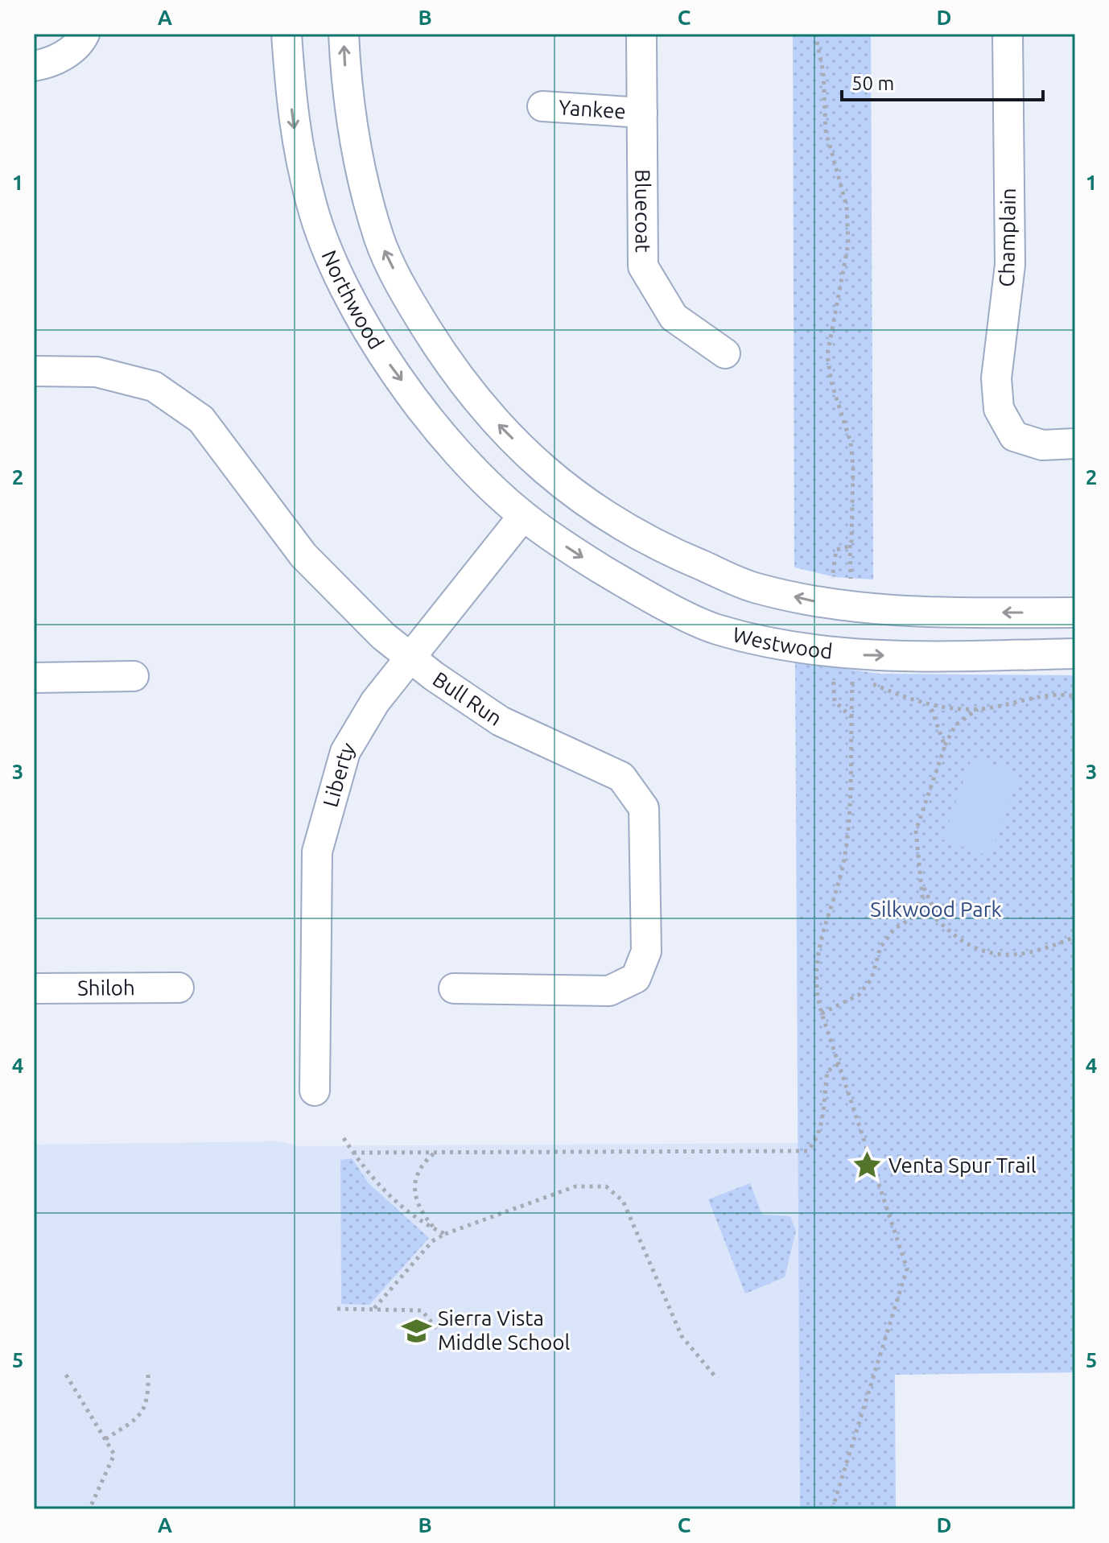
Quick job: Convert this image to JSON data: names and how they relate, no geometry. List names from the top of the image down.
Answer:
{
  "streets": {
    "street": [
      "Yankee",
      "Bluecoat",
      "Champlain",
      "Northwood",
      "Westwood",
      "Bull Run",
      "Liberty",
      "Shiloh"
    ]
  },
  "crossings": [
    ["Yankee", "Bluecoat"],
    ["Northwood", "Westwood"],
    ["Northwood", "Liberty"],
    ["Westwood", "Liberty"],
    ["Bull Run", "Liberty"]
  ],
  "one_way": ["Northwood", "Westwood"],
  "parks": ["Silkwood Park"],
  "places": {
    "place": ["Venta Spur Trail"],
    "school or university": ["Sierra Vista Middle School"]
  },
  "scale_bar": "50 m",
  "grid": {
    "columns": [
      "A",
      "B",
      "C",
      "D"
    ],
    "rows": [
      "1",
      "2",
      "3",
      "4",
      "5"
    ]
  }
}
